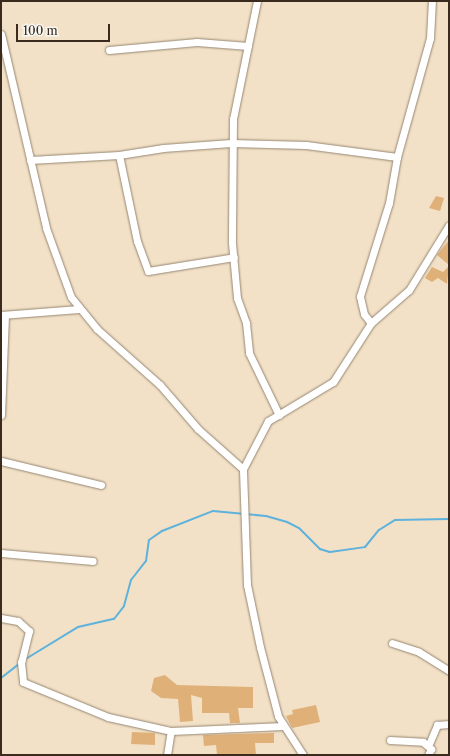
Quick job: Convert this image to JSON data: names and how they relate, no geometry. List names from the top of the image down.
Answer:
{
  "scale_bar": "100 m"
}
